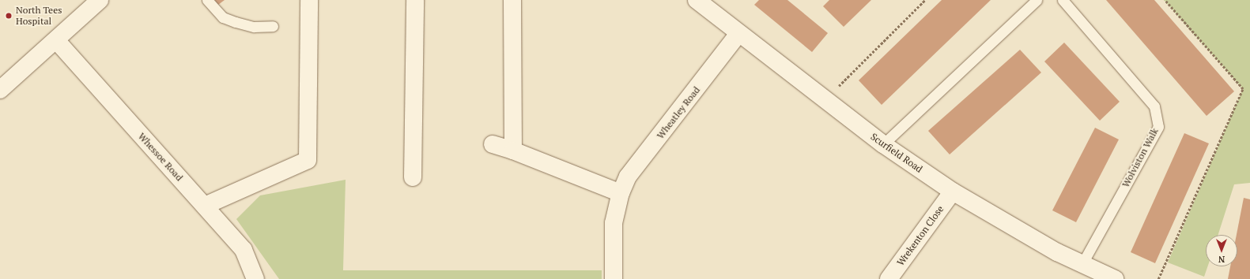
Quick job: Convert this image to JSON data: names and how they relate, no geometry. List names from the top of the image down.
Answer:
{
  "streets": {
    "street": [
      "Wheatley Road",
      "Scurfield Road",
      "Whessoe Road",
      "Wrekenton Close"
    ],
    "lane": ["Wolviston Walk"]
  },
  "crossings": [
    ["Wheatley Road", "Scurfield Road"],
    ["Scurfield Road", "Wolviston Walk"],
    ["Scurfield Road", "Wrekenton Close"]
  ],
  "places": ["North Tees Hospital"],
  "north": "bottom"
}
